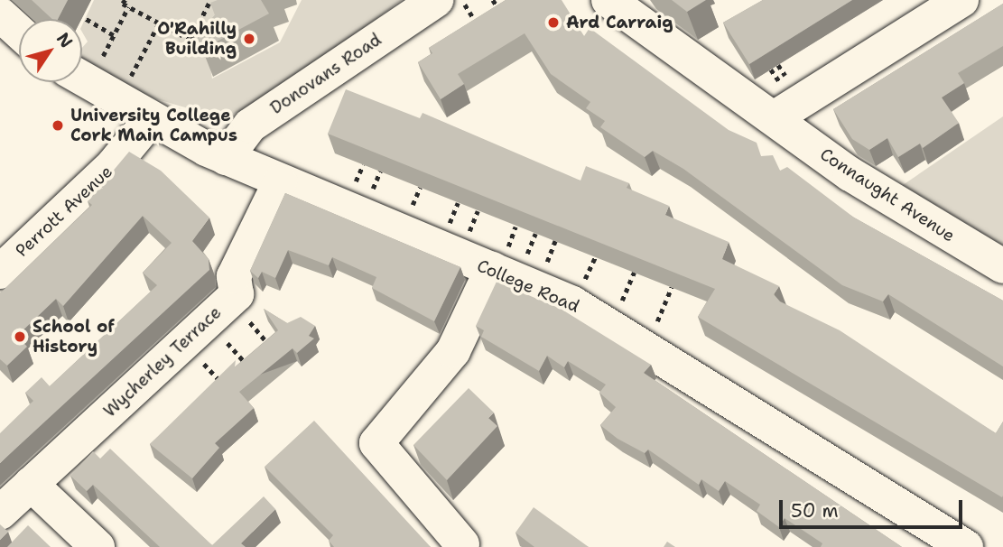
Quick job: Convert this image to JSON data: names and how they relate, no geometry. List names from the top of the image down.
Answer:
{
  "streets": {
    "street": [
      "Donovans Road",
      "Connaught Avenue",
      "Perrott Avenue",
      "College Road",
      "Wycherley Terrace"
    ]
  },
  "crossings": [
    ["Donovans Road", "College Road"],
    ["Perrott Avenue", "College Road"],
    ["College Road", "Wycherley Terrace"]
  ],
  "places": [
    "Ard Carraig",
    "O'Rahilly Building",
    "University College Cork Main Campus",
    "School of History"
  ],
  "scale_bar": "50 m",
  "north": "top right"
}
